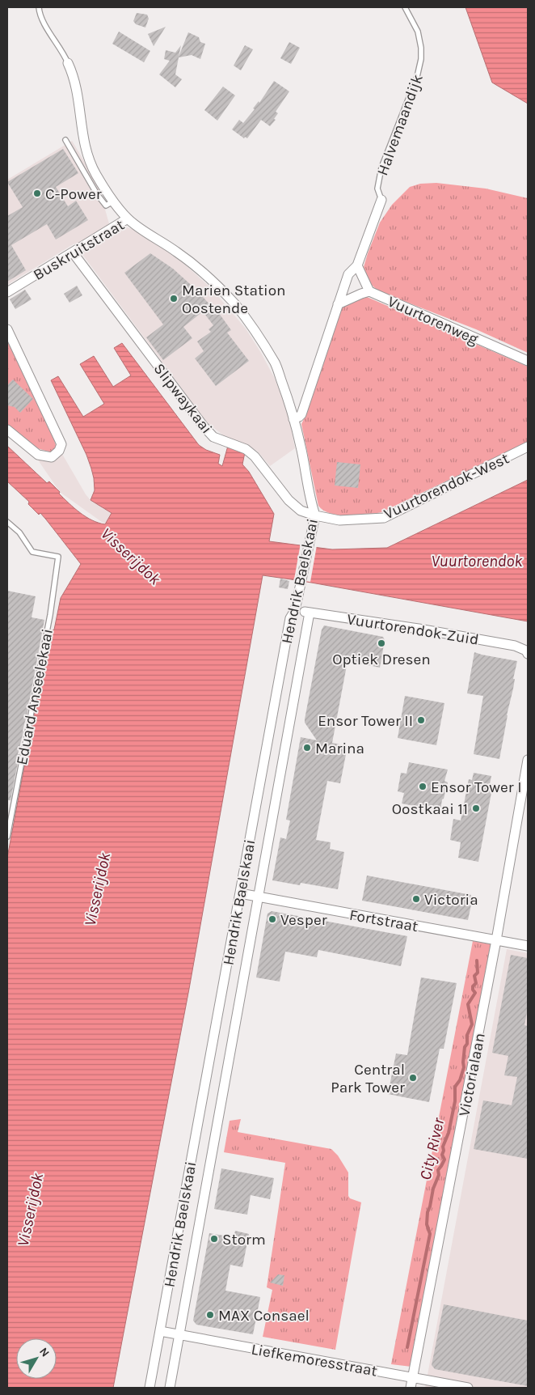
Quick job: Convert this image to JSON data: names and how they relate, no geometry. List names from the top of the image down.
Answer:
{
  "streets": {
    "street": [
      "Halvemaandijk",
      "Buskruitstraat",
      "Vuurtorenweg",
      "Slipwaykaai",
      "Vuurtorendok-West",
      "Hendrik Baelskaai",
      "Vuurtorendok-Zuid",
      "Fortstraat",
      "Victorialaan",
      "Liefkemoresstraat"
    ],
    "lane": ["Eduard Anseelekaai"]
  },
  "crossings": [
    ["Halvemaandijk", "Buskruitstraat"],
    ["Halvemaandijk", "Vuurtorenweg"],
    ["Halvemaandijk", "Hendrik Baelskaai"],
    ["Buskruitstraat", "Slipwaykaai"],
    ["Buskruitstraat", "Hendrik Baelskaai"],
    ["Slipwaykaai", "Vuurtorendok-West"],
    ["Slipwaykaai", "Hendrik Baelskaai"],
    ["Vuurtorendok-West", "Hendrik Baelskaai"],
    ["Hendrik Baelskaai", "Vuurtorendok-Zuid"],
    ["Hendrik Baelskaai", "Fortstraat"],
    ["Hendrik Baelskaai", "Liefkemoresstraat"],
    ["Fortstraat", "Victorialaan"],
    ["Victorialaan", "Liefkemoresstraat"]
  ],
  "water": ["Visserijdok", "Vuurtorendok", "City River"],
  "places": [
    "C-Power",
    "Marien Station Oostende",
    "Optiek Dresen",
    "Ensor Tower II",
    "Marina",
    "Ensor Tower I",
    "Oostkaai 11",
    "Victoria",
    "Vesper",
    "Central Park Tower",
    "Storm",
    "MAX Consael"
  ],
  "north": "top right"
}
